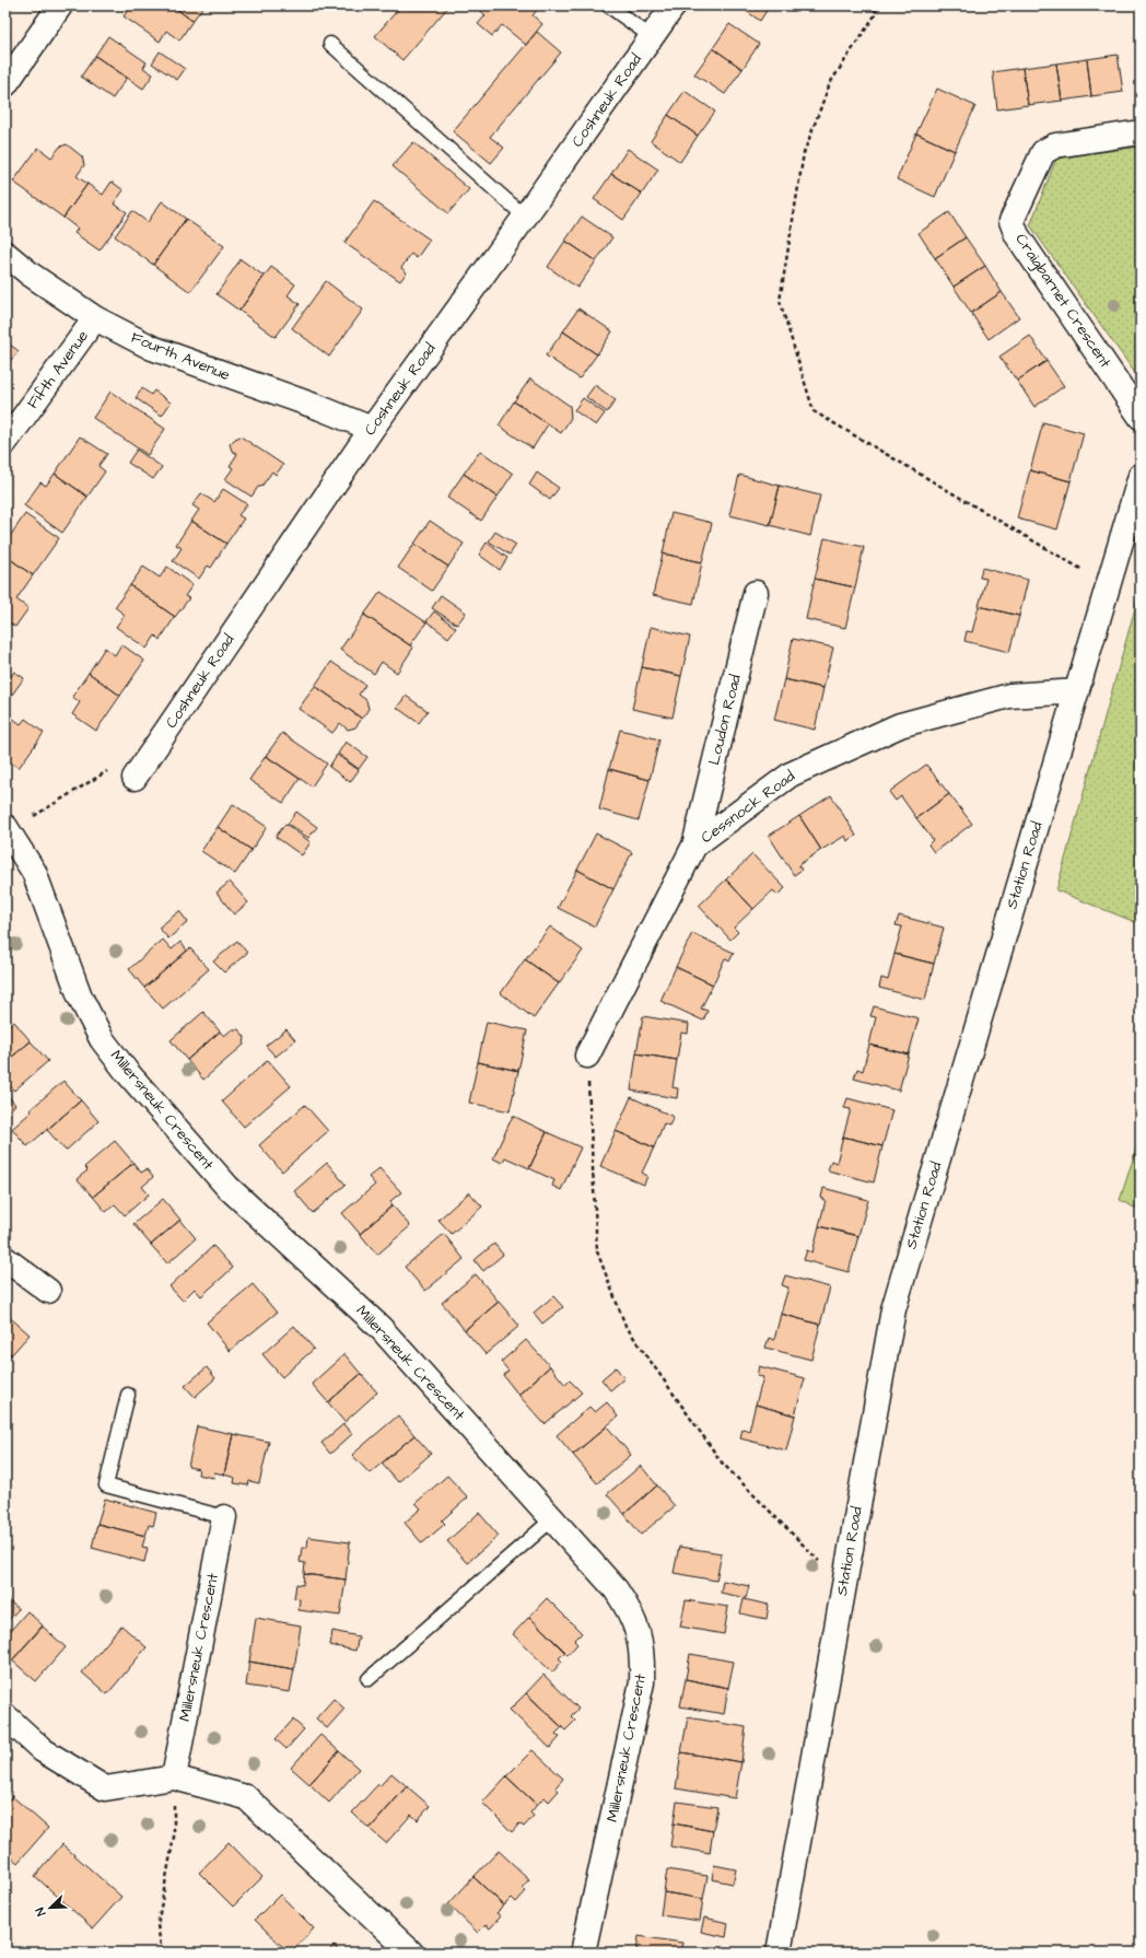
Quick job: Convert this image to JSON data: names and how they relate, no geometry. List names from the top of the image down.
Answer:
{
  "streets": {
    "street": [
      "Coshneuk Road",
      "Craigbarnet Crescent",
      "Fourth Avenue",
      "Fifth Avenue",
      "Loudon Road",
      "Cessnock Road",
      "Station Road",
      "Millersneuk Crescent"
    ]
  },
  "crossings": [
    ["Coshneuk Road", "Fourth Avenue"],
    ["Fourth Avenue", "Fifth Avenue"],
    ["Loudon Road", "Cessnock Road"],
    ["Cessnock Road", "Station Road"]
  ],
  "north": "bottom left"
}
